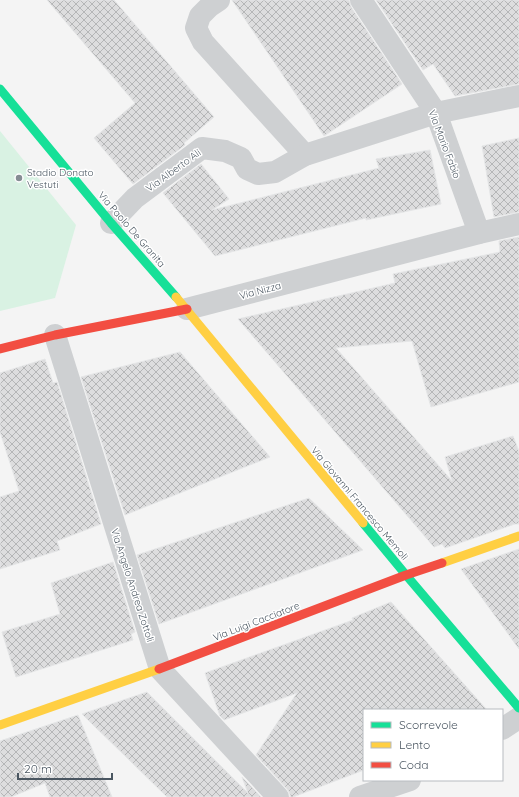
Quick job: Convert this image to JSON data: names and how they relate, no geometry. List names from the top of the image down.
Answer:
{
  "streets": {
    "street": [
      "Via Mario Fabio",
      "Via Alberto Ali",
      "Via Paolo De Granita",
      "Via Nizza",
      "Via Giovanni Francesco Memoli",
      "Via Angelo Andrea Zottoli",
      "Via Luigi Cacciatore"
    ]
  },
  "crossings": [
    ["Via Mario Fabio", "Via Alberto Ali"],
    ["Via Mario Fabio", "Via Nizza"],
    ["Via Alberto Ali", "Via Paolo De Granita"],
    ["Via Paolo De Granita", "Via Nizza"],
    ["Via Paolo De Granita", "Via Giovanni Francesco Memoli"],
    ["Via Nizza", "Via Giovanni Francesco Memoli"],
    ["Via Nizza", "Via Angelo Andrea Zottoli"],
    ["Via Giovanni Francesco Memoli", "Via Luigi Cacciatore"],
    ["Via Angelo Andrea Zottoli", "Via Luigi Cacciatore"]
  ],
  "places": ["Stadio Donato Vestuti"],
  "legend": ["Scorrevole", "Lento", "Coda"],
  "scale_bar": "20 m"
}
